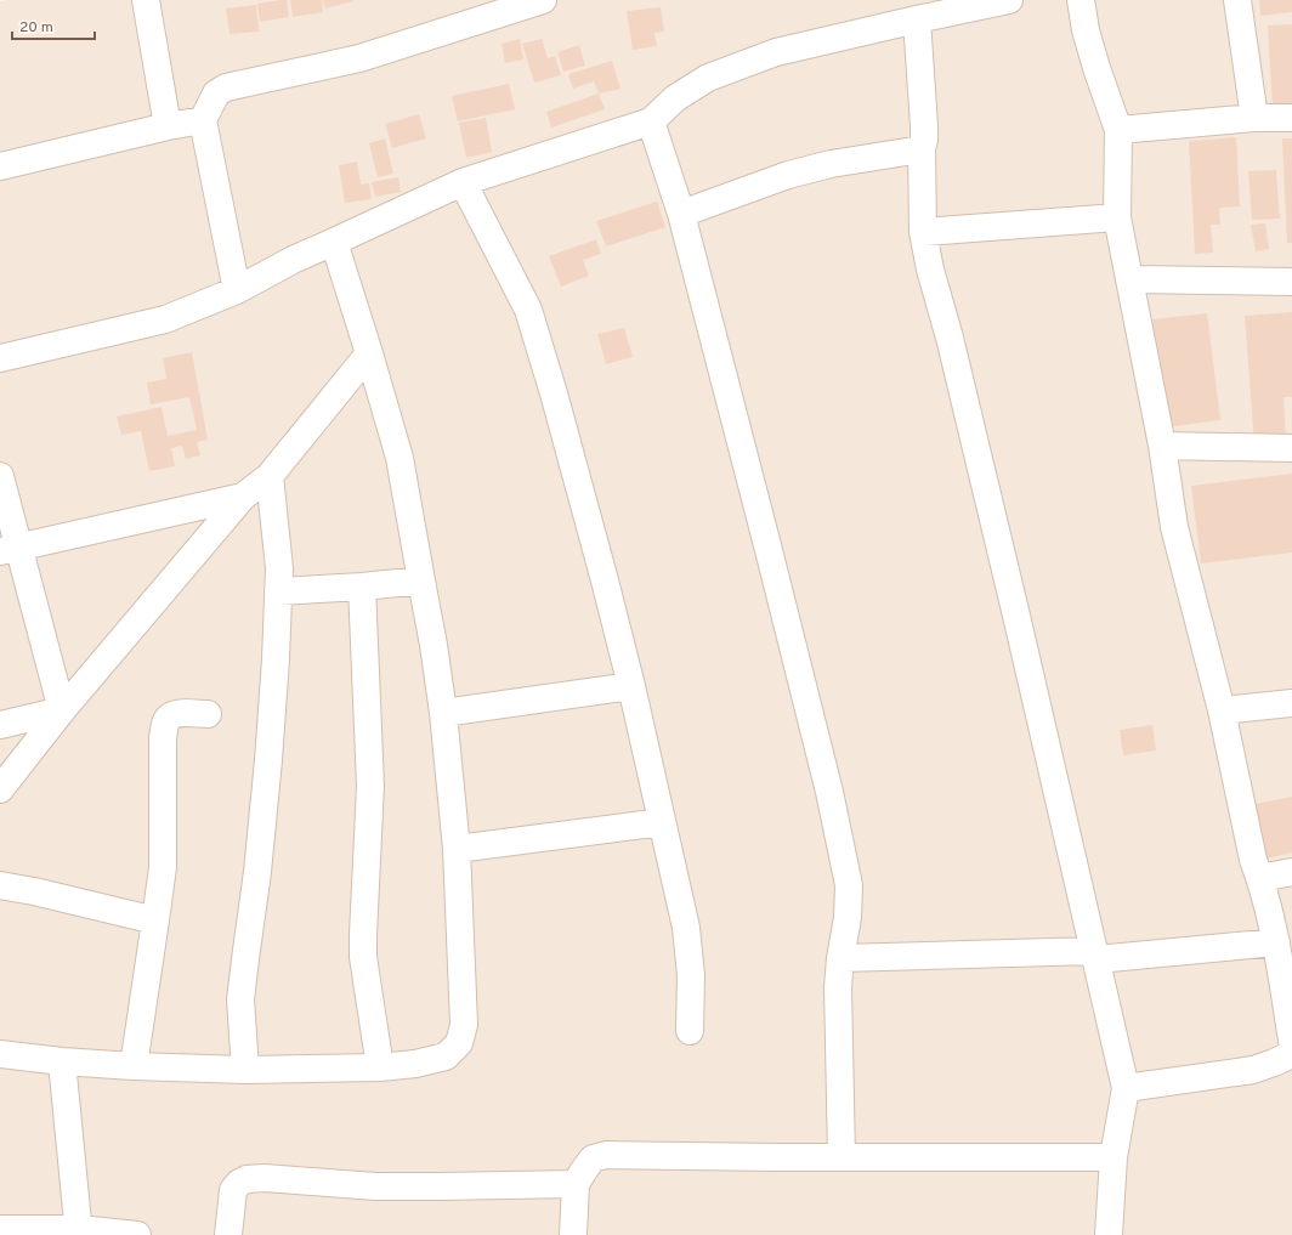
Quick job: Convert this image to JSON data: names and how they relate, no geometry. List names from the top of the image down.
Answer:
{
  "scale_bar": "20 m"
}
